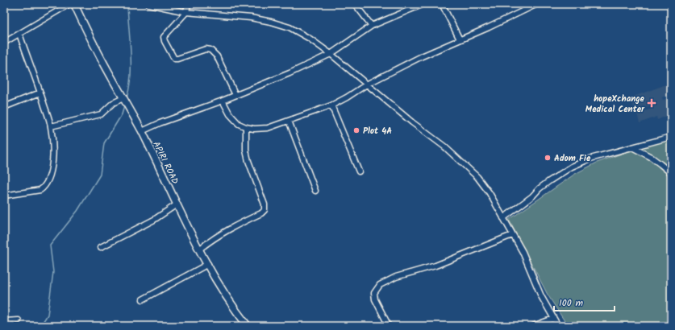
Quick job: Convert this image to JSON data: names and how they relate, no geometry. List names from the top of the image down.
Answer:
{
  "streets": {
    "street": ["APIRI ROAD"]
  },
  "places": {
    "health": ["hopeXchange Medical Center"],
    "other": ["Plot 4A", "Adom Fie"]
  },
  "scale_bar": "100 m"
}
